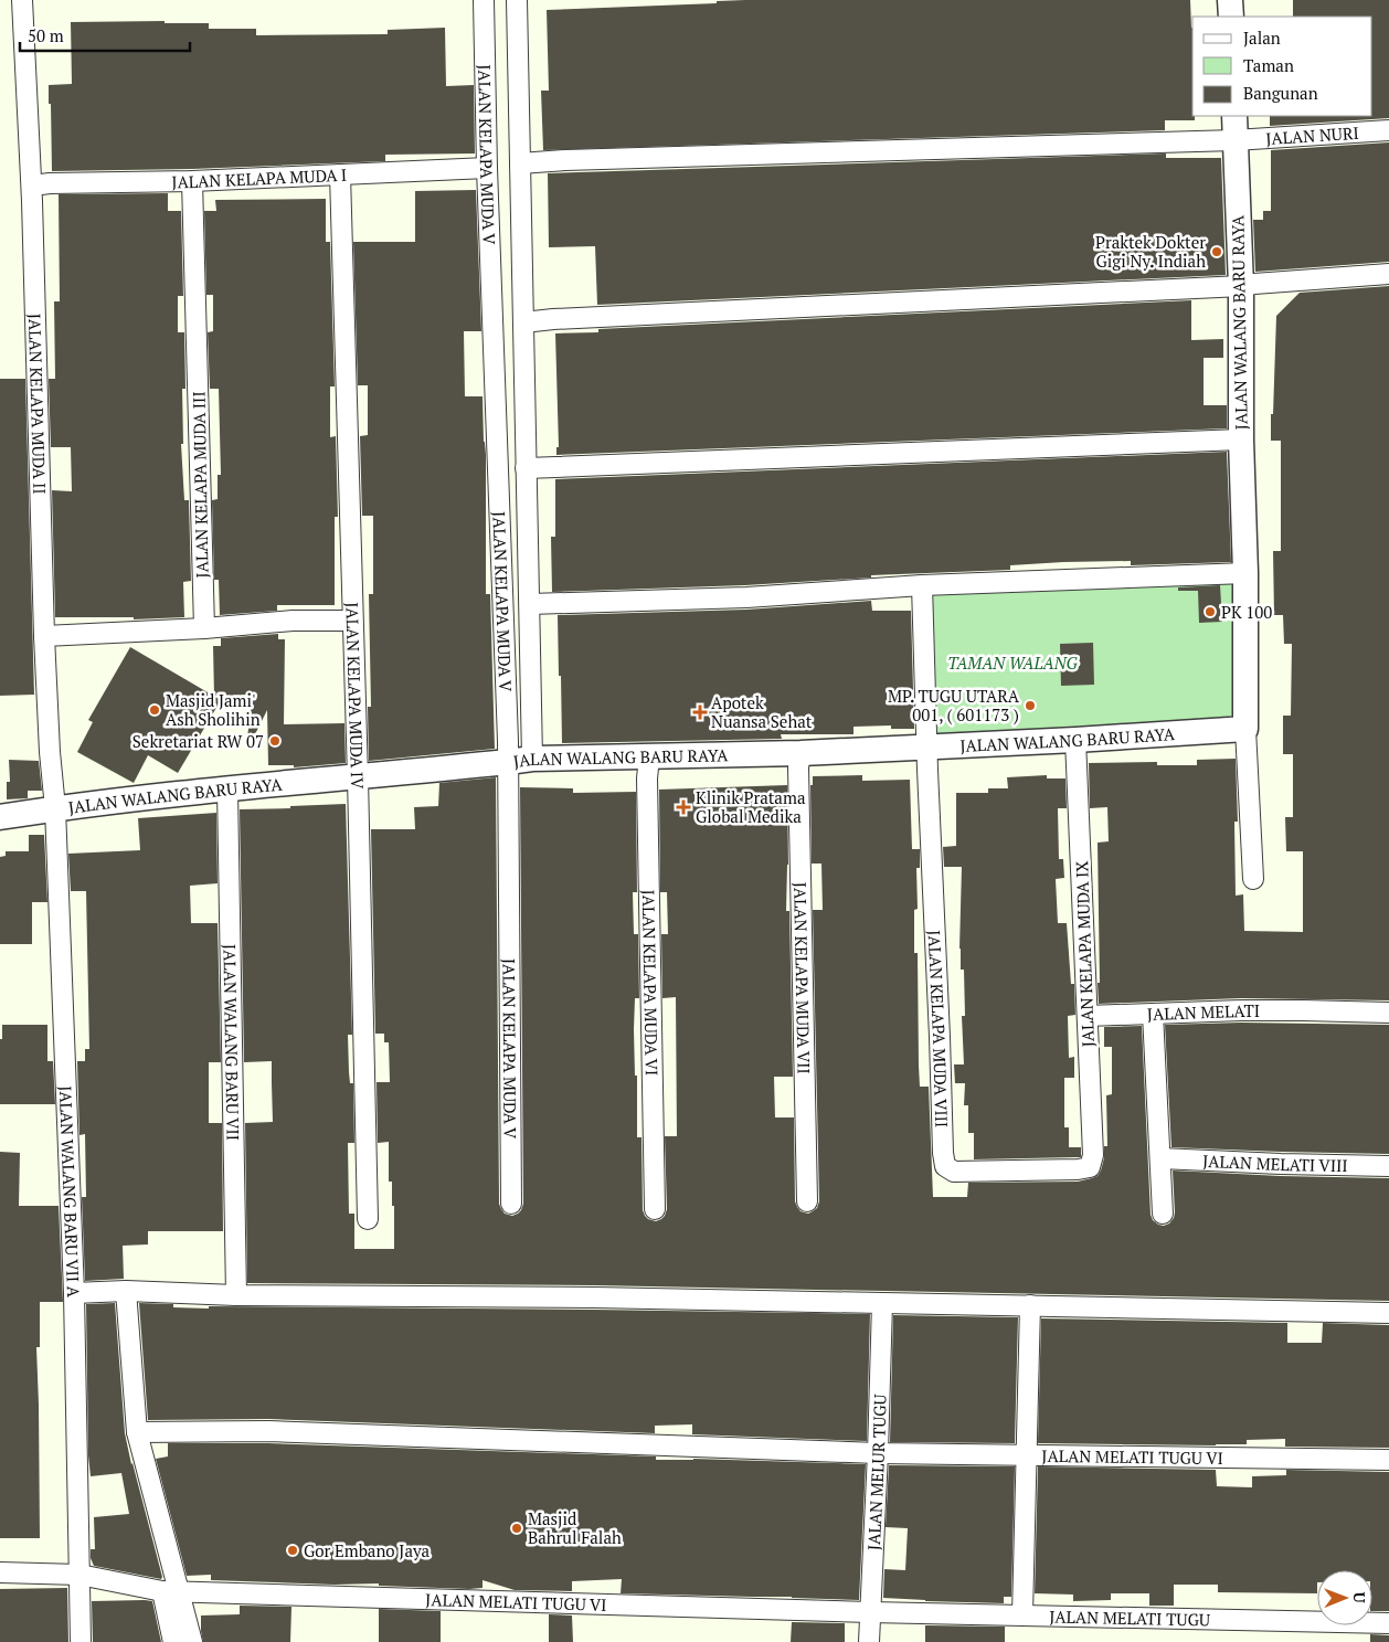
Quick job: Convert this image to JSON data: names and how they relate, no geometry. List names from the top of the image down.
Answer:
{
  "streets": {
    "street": [
      "JALAN NURI",
      "JALAN KELAPA MUDA V",
      "JALAN KELAPA MUDA I",
      "JALAN WALANG BARU RAYA",
      "JALAN KELAPA MUDA II",
      "JALAN KELAPA MUDA III",
      "JALAN KELAPA MUDA IV",
      "JALAN KELAPA MUDA IX",
      "JALAN KELAPA MUDA VII",
      "JALAN KELAPA MUDA VI",
      "JALAN MELATI",
      "JALAN KELAPA MUDA VIII",
      "JALAN WALANG BARU VII",
      "JALAN MELATI VIII",
      "JALAN WALANG BARU VII A",
      "JALAN MELATI TUGU VI",
      "JALAN MELUR TUGU",
      "JALAN MELATI TUGU"
    ]
  },
  "crossings": [
    ["JALAN NURI", "JALAN WALANG BARU RAYA"],
    ["JALAN KELAPA MUDA V", "JALAN KELAPA MUDA I"],
    ["JALAN KELAPA MUDA V", "JALAN WALANG BARU RAYA"],
    ["JALAN KELAPA MUDA I", "JALAN KELAPA MUDA II"],
    ["JALAN KELAPA MUDA I", "JALAN KELAPA MUDA III"],
    ["JALAN KELAPA MUDA I", "JALAN KELAPA MUDA IV"],
    ["JALAN WALANG BARU RAYA", "JALAN KELAPA MUDA II"],
    ["JALAN WALANG BARU RAYA", "JALAN KELAPA MUDA IV"],
    ["JALAN WALANG BARU RAYA", "JALAN KELAPA MUDA IX"],
    ["JALAN WALANG BARU RAYA", "JALAN KELAPA MUDA VII"],
    ["JALAN WALANG BARU RAYA", "JALAN KELAPA MUDA VI"],
    ["JALAN WALANG BARU RAYA", "JALAN KELAPA MUDA VIII"],
    ["JALAN WALANG BARU RAYA", "JALAN WALANG BARU VII"],
    ["JALAN WALANG BARU RAYA", "JALAN WALANG BARU VII A"],
    ["JALAN KELAPA MUDA II", "JALAN WALANG BARU VII A"],
    ["JALAN KELAPA MUDA IX", "JALAN KELAPA MUDA VIII"],
    ["JALAN MELATI", "JALAN MELATI VIII"],
    ["JALAN WALANG BARU VII A", "JALAN MELATI TUGU VI"],
    ["JALAN MELATI TUGU VI", "JALAN MELUR TUGU"],
    ["JALAN MELATI TUGU VI", "JALAN MELATI TUGU"],
    ["JALAN MELUR TUGU", "JALAN MELATI TUGU"]
  ],
  "parks": ["TAMAN WALANG"],
  "places": {
    "other": [
      "Praktek Dokter Gigi Ny. Indiah",
      "PK 100",
      "MP. TUGU UTARA 001, ( 601173 )",
      "Masjid Jami' Ash Sholihin",
      "Sekretariat RW 07",
      "Masjid Bahrul Falah",
      "Gor Embano Jaya"
    ],
    "health": ["Apotek Nuansa Sehat", "Klinik Pratama Global Medika"]
  },
  "legend": ["Jalan", "Taman", "Bangunan"],
  "scale_bar": "50 m",
  "north": "right"
}
